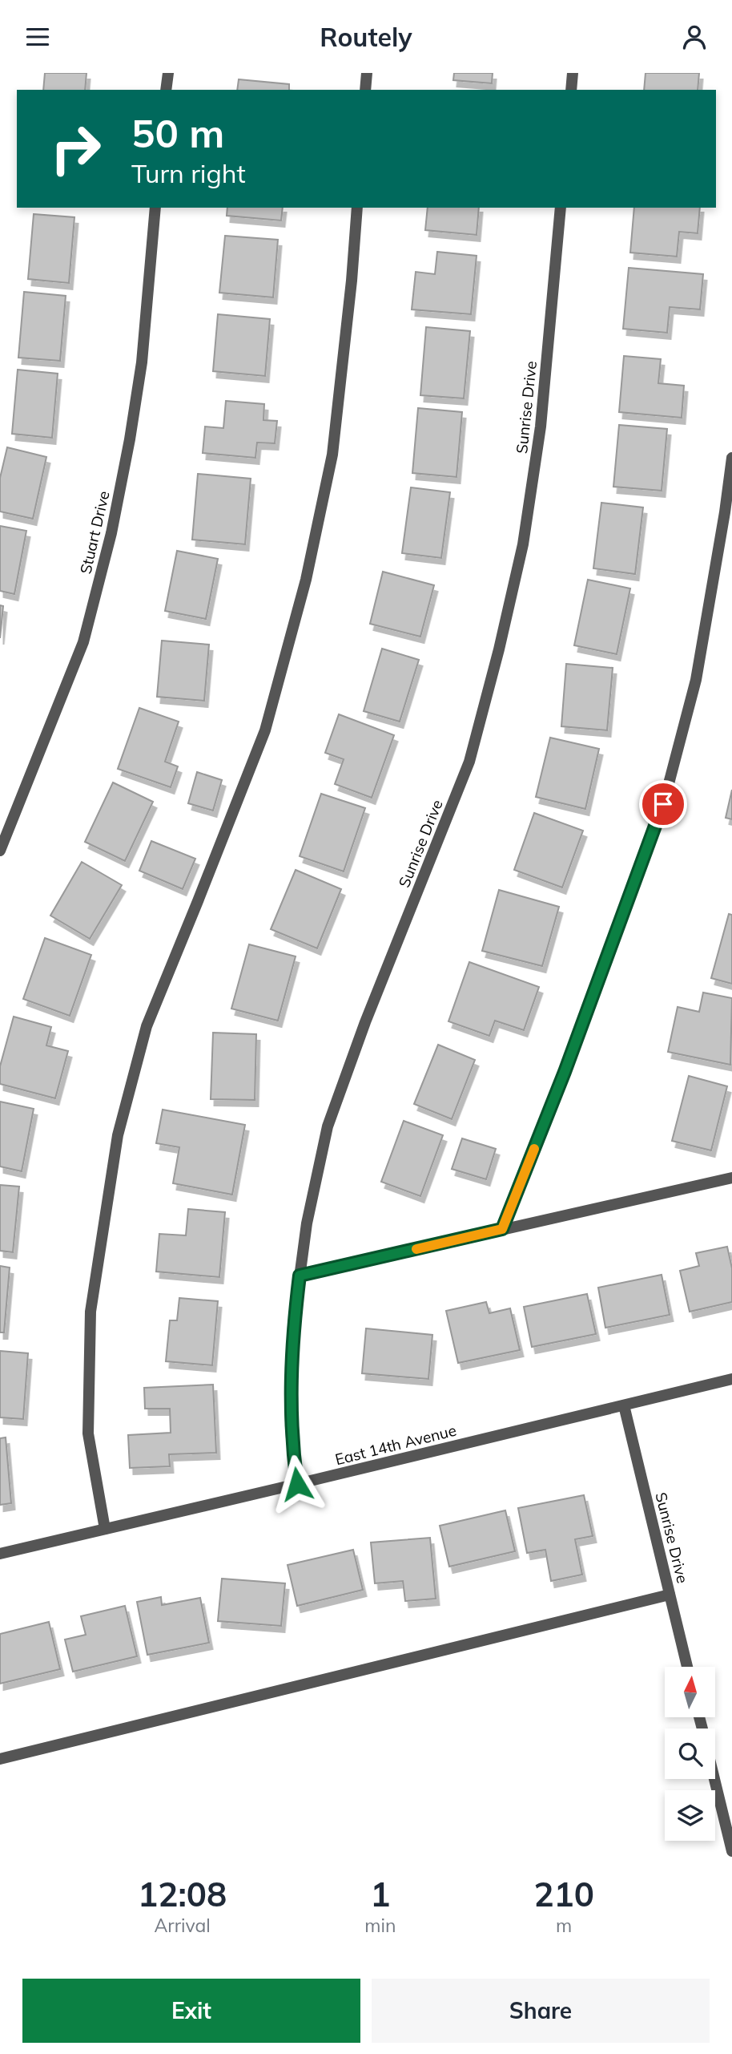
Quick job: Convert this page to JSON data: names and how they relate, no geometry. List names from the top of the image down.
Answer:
{
  "streets": {
    "street": ["Sunrise Drive", "Stuart Drive", "East 14th Avenue"]
  },
  "crossings": [
    ["Sunrise Drive", "East 14th Avenue"]
  ],
  "north": "top",
  "page": {
    "header": "Routely",
    "turn": ["50 m", "Turn right"],
    "eta": [
      "12:08",
      "Arrival",
      "1",
      "min",
      "210",
      "m"
    ],
    "buttons": ["Exit", "Share"]
  }
}
